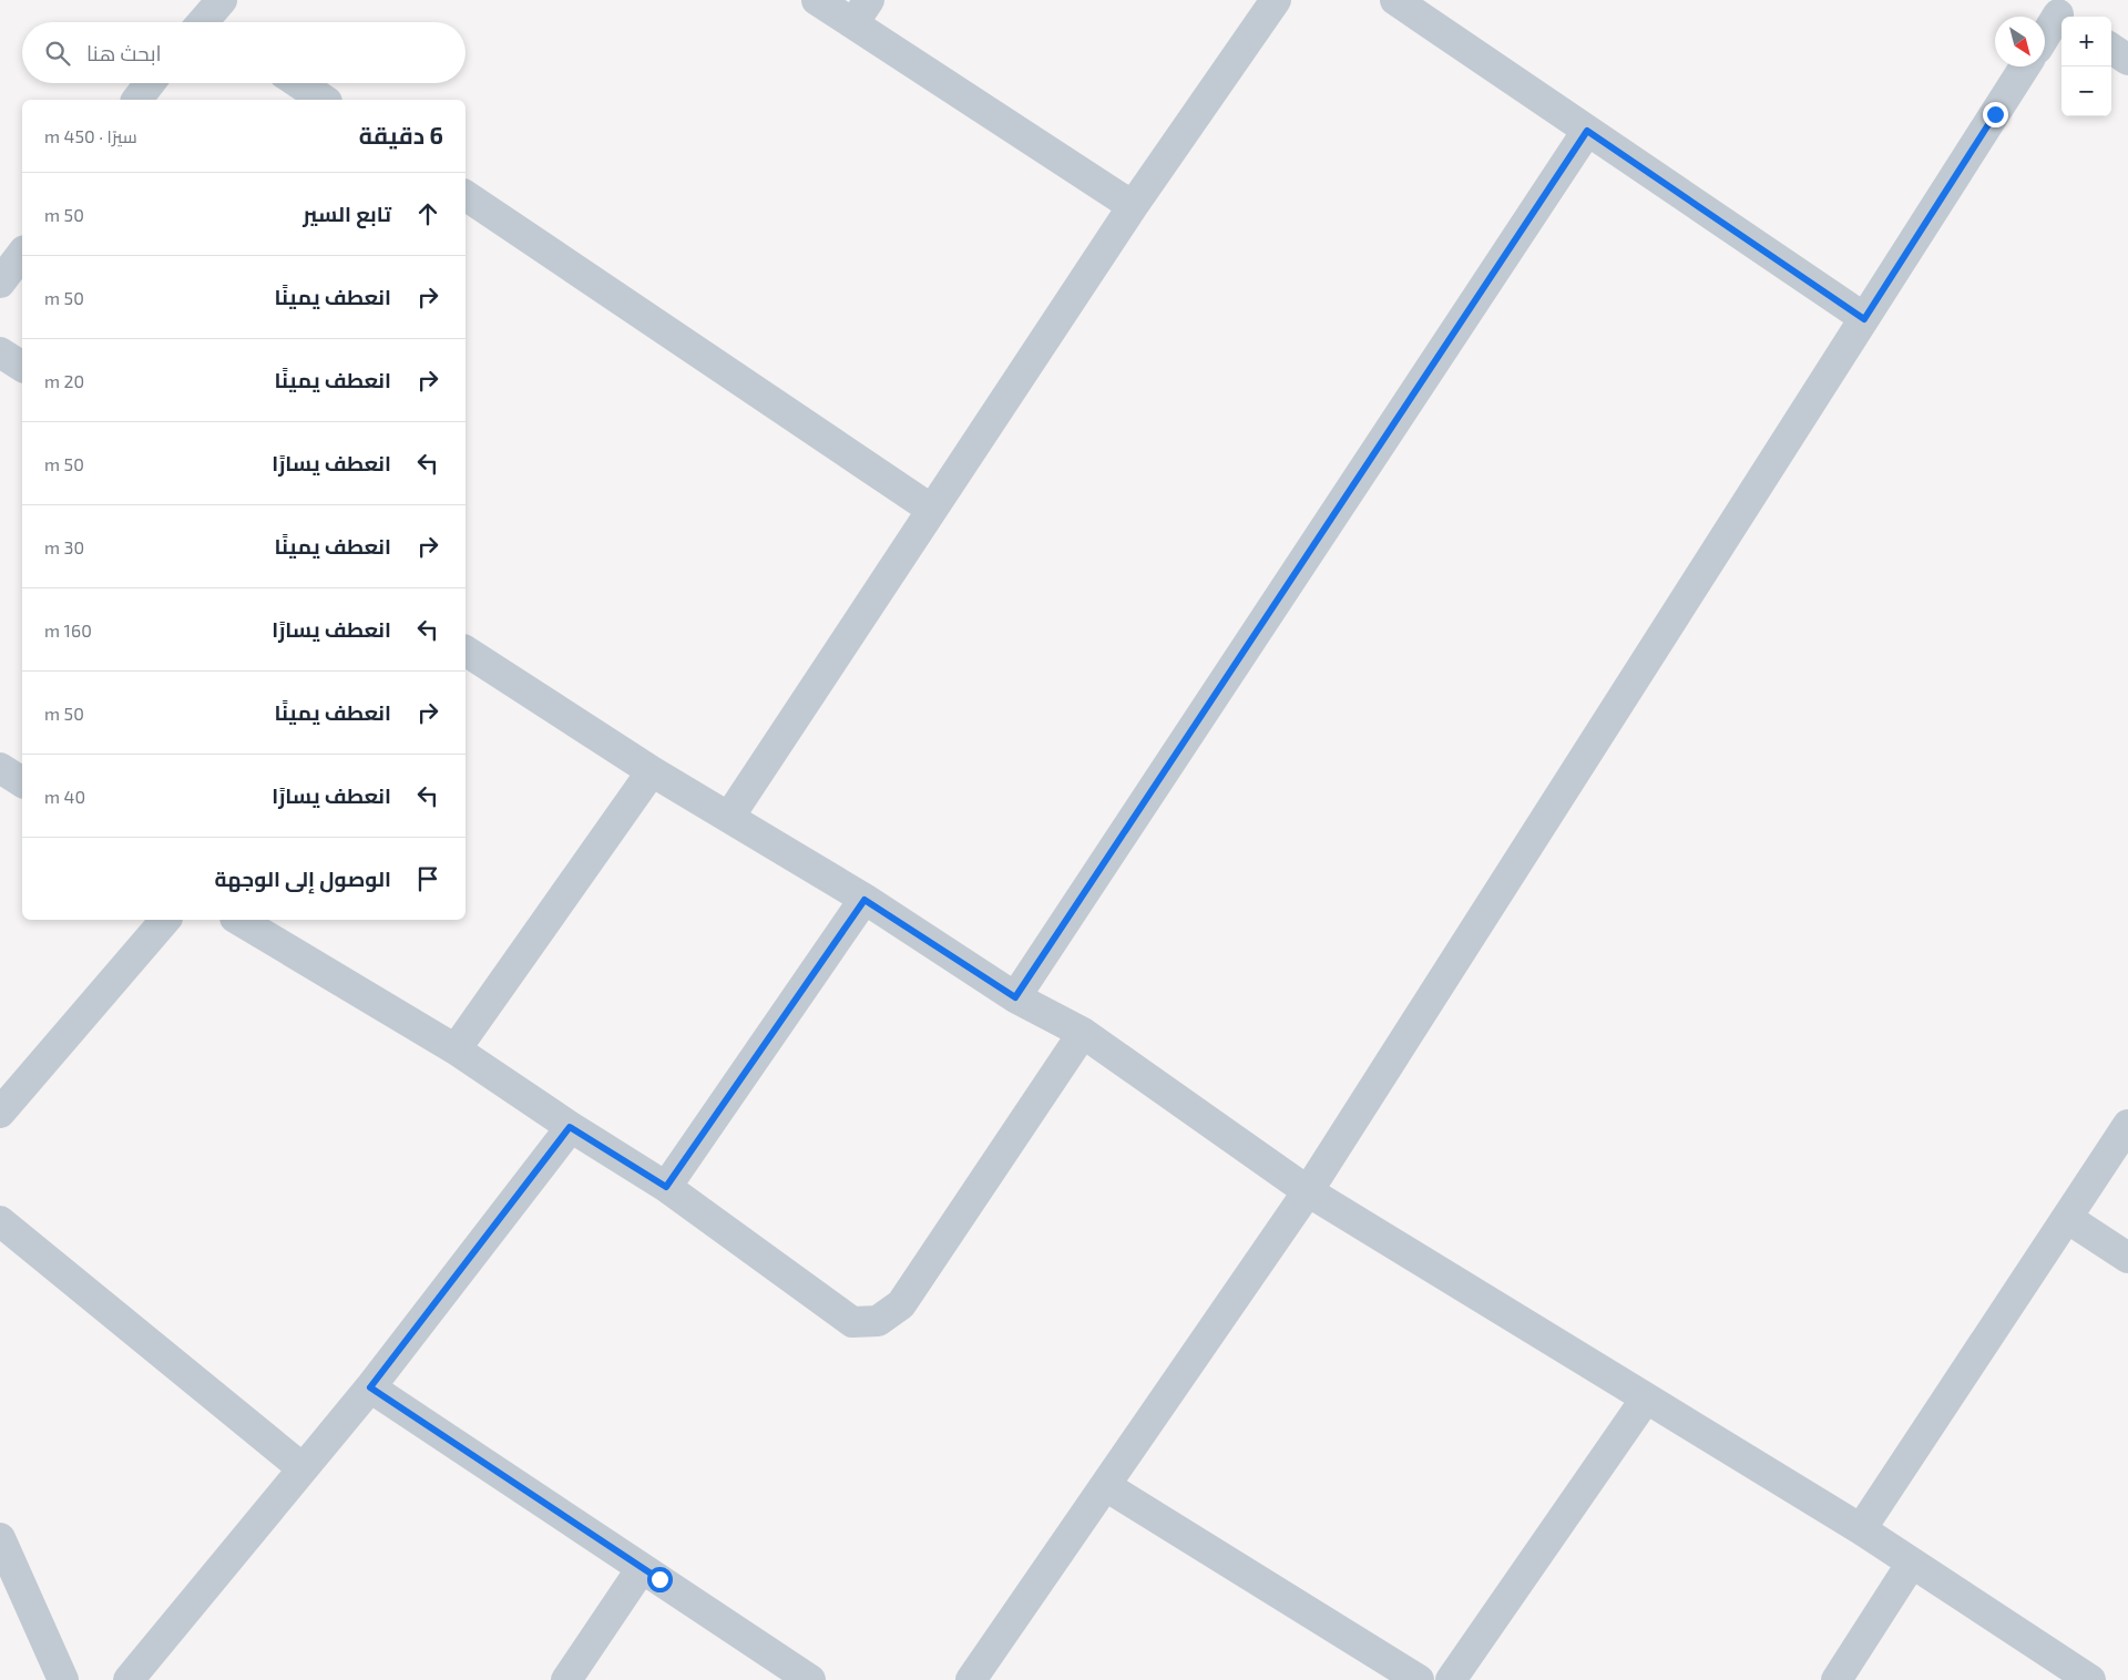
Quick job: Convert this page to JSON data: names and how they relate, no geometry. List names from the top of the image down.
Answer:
{
  "north": "bottom right",
  "page": {
    "map_buttons": ["+", "−"],
    "search": "ابحث هنا",
    "heading": ["6 دقيقة", "سيرًا · 450 m"],
    "list": [
      ["تابع السير", "50 m"],
      ["انعطف يمينًا", "50 m"],
      ["انعطف يمينًا", "20 m"],
      ["انعطف يسارًا", "50 m"],
      ["انعطف يمينًا", "30 m"],
      ["انعطف يسارًا", "160 m"],
      ["انعطف يمينًا", "50 m"],
      ["انعطف يسارًا", "40 m"],
      "الوصول إلى الوجهة"
    ]
  }
}
